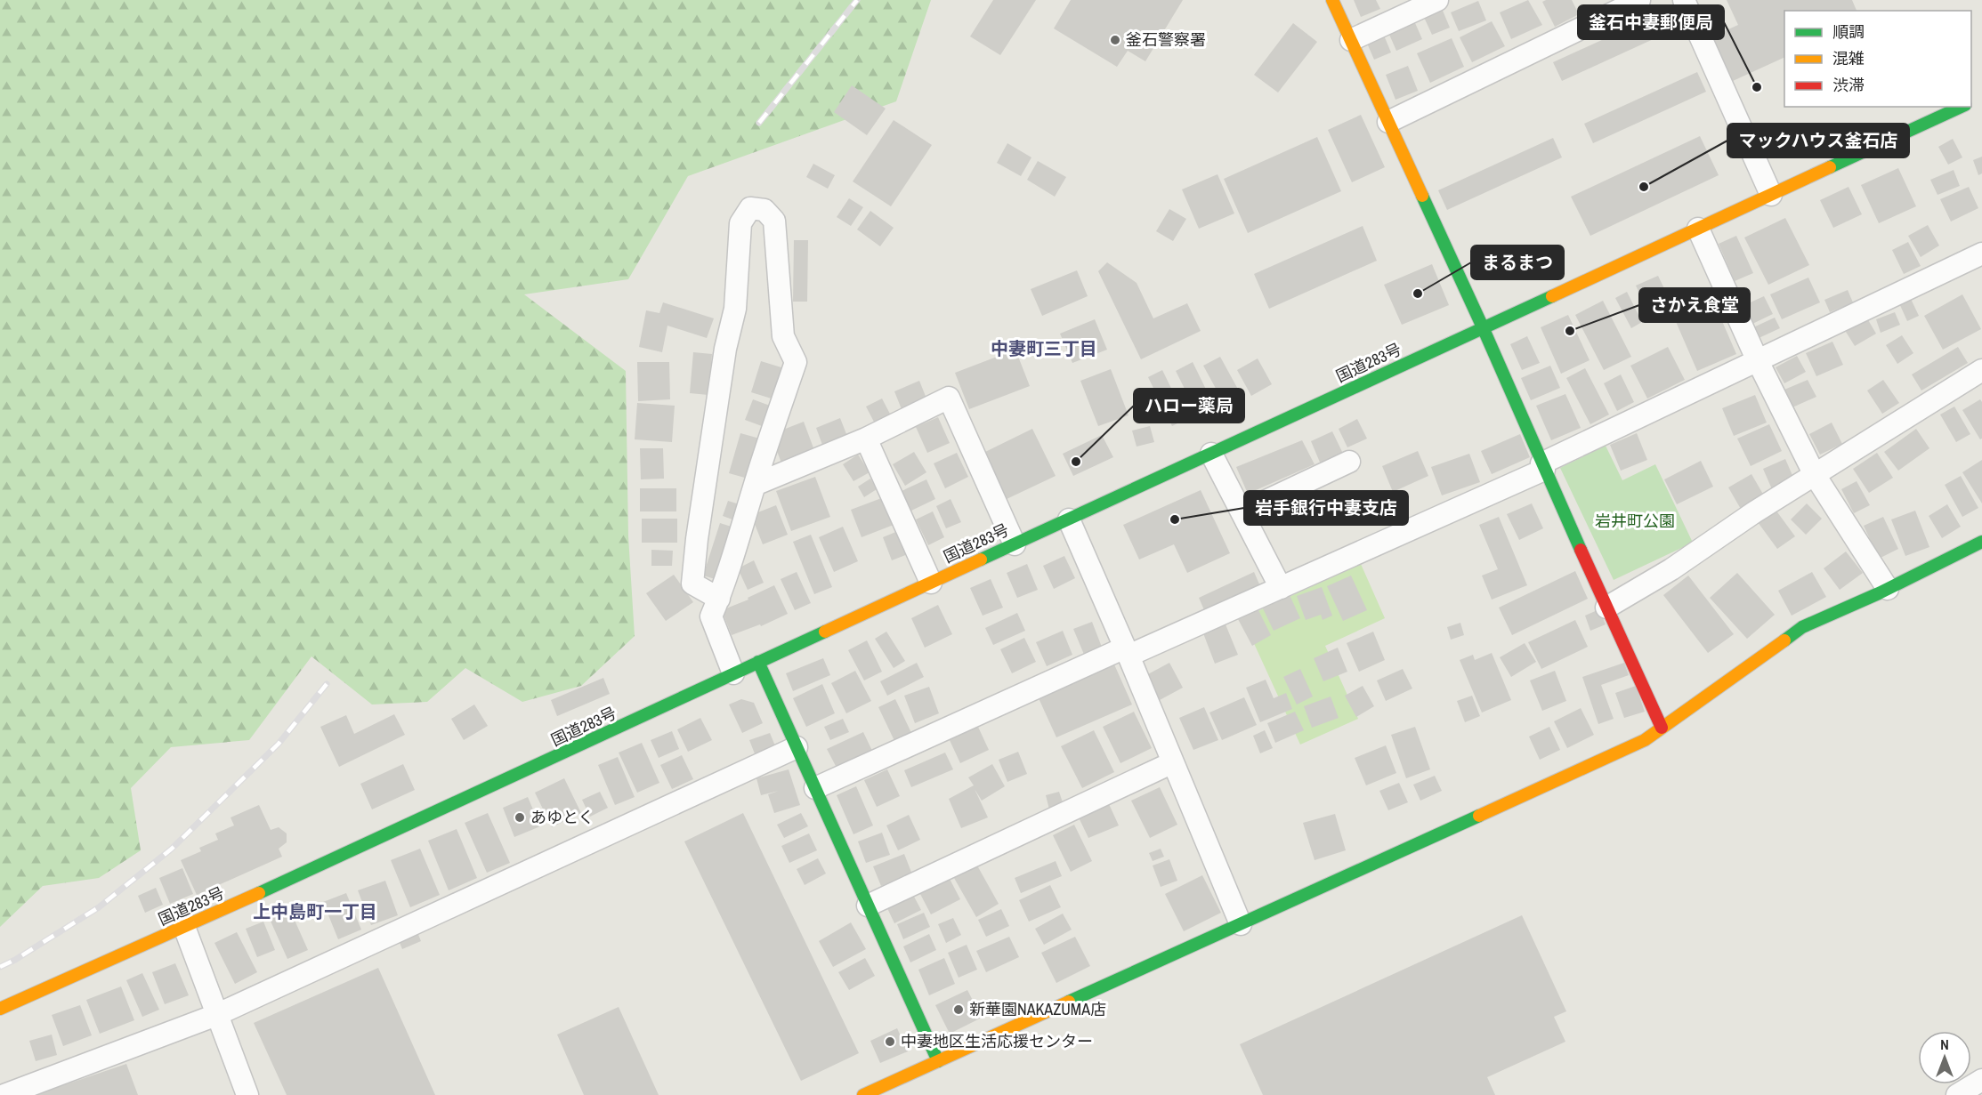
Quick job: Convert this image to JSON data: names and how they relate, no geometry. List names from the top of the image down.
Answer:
{
  "streets": {
    "main road": ["国道283号"]
  },
  "districts": ["中妻町三丁目", "上中島町一丁目"],
  "parks": ["岩井町公園"],
  "places": [
    "釜石警察署",
    "釜石中妻郵便局",
    "マックハウス釜石店",
    "まるまつ",
    "さかえ食堂",
    "ハロー薬局",
    "岩手銀行中妻支店",
    "あゆとく",
    "新華園NAKAZUMA店",
    "中妻地区生活応援センター"
  ],
  "legend": ["順調", "混雑", "渋滞"],
  "north": "top"
}
